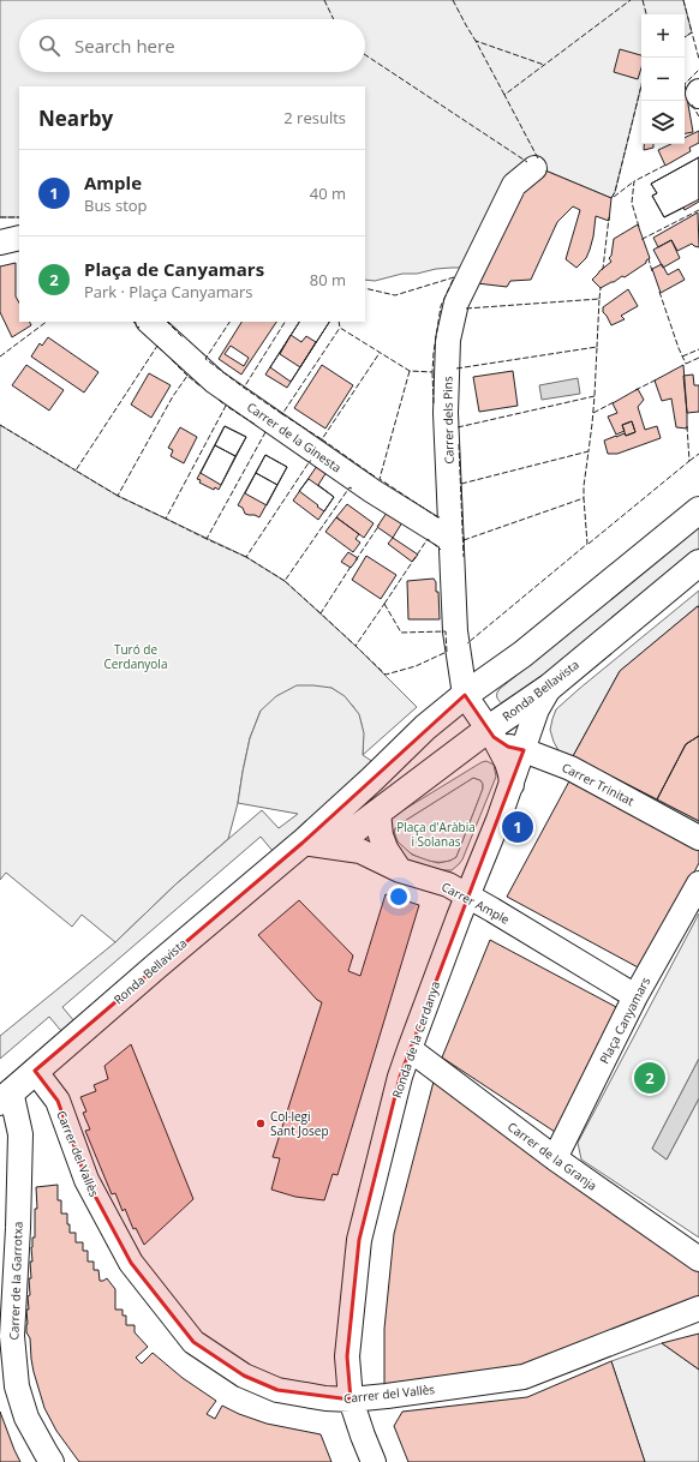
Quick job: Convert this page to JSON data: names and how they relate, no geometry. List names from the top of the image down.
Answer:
{
  "streets": {
    "street": [
      "Carrer dels Pins",
      "Carrer de la Ginesta",
      "Ronda Bellavista",
      "Carrer Trinitat",
      "Carrer Ample",
      "Plaça Canyamars",
      "Ronda de la Cerdanya",
      "Carrer del Vallès",
      "Carrer de la Granja",
      "Carrer de la Garrotxa"
    ]
  },
  "crossings": [
    ["Carrer dels Pins", "Carrer de la Ginesta"],
    ["Carrer dels Pins", "Ronda Bellavista"],
    ["Ronda Bellavista", "Carrer Trinitat"],
    ["Ronda Bellavista", "Carrer Ample"],
    ["Ronda Bellavista", "Ronda de la Cerdanya"],
    ["Ronda Bellavista", "Carrer del Vallès"],
    ["Ronda Bellavista", "Carrer de la Garrotxa"],
    ["Carrer Trinitat", "Ronda de la Cerdanya"],
    ["Carrer Ample", "Plaça Canyamars"],
    ["Carrer Ample", "Ronda de la Cerdanya"],
    ["Plaça Canyamars", "Carrer de la Granja"],
    ["Ronda de la Cerdanya", "Carrer del Vallès"],
    ["Ronda de la Cerdanya", "Carrer de la Granja"]
  ],
  "parks": ["Turó de Cerdanyola", "Plaça d'Aràbia i Solanas"],
  "places": ["Col·legi Sant Josep"],
  "page": {
    "map_buttons": ["+", "−"],
    "search": "Search here",
    "heading": ["Nearby", "2 results"],
    "list": [
      {
        "mark": "1",
        "name": "Ample",
        "note": "Bus stop",
        "value": "40 m"
      },
      {
        "mark": "2",
        "name": "Plaça de Canyamars",
        "note": "Park · Plaça Canyamars",
        "value": "80 m"
      }
    ],
    "pins": ["1", "2"]
  }
}
